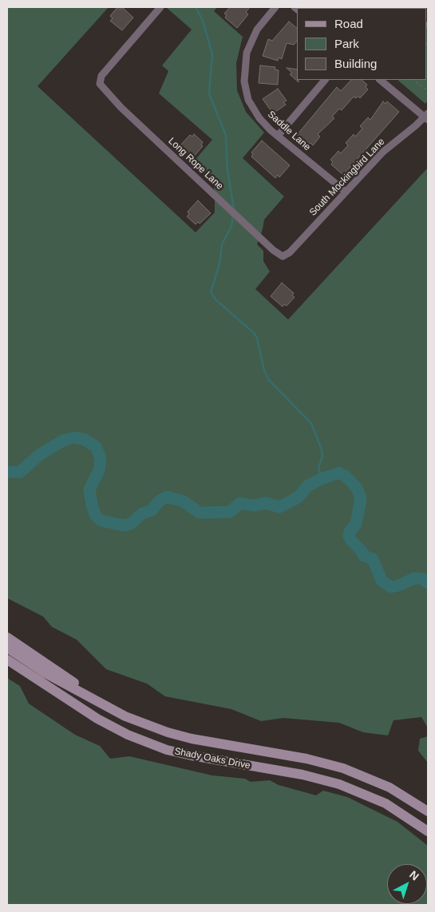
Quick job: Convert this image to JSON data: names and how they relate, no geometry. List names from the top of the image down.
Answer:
{
  "streets": {
    "street": [
      "Saddle Lane",
      "Long Rope Lane",
      "South Mockingbird Lane",
      "Shady Oaks Drive"
    ]
  },
  "crossings": [
    ["Saddle Lane", "South Mockingbird Lane"],
    ["Long Rope Lane", "South Mockingbird Lane"]
  ],
  "legend": ["Road", "Park", "Building"],
  "north": "top right"
}
